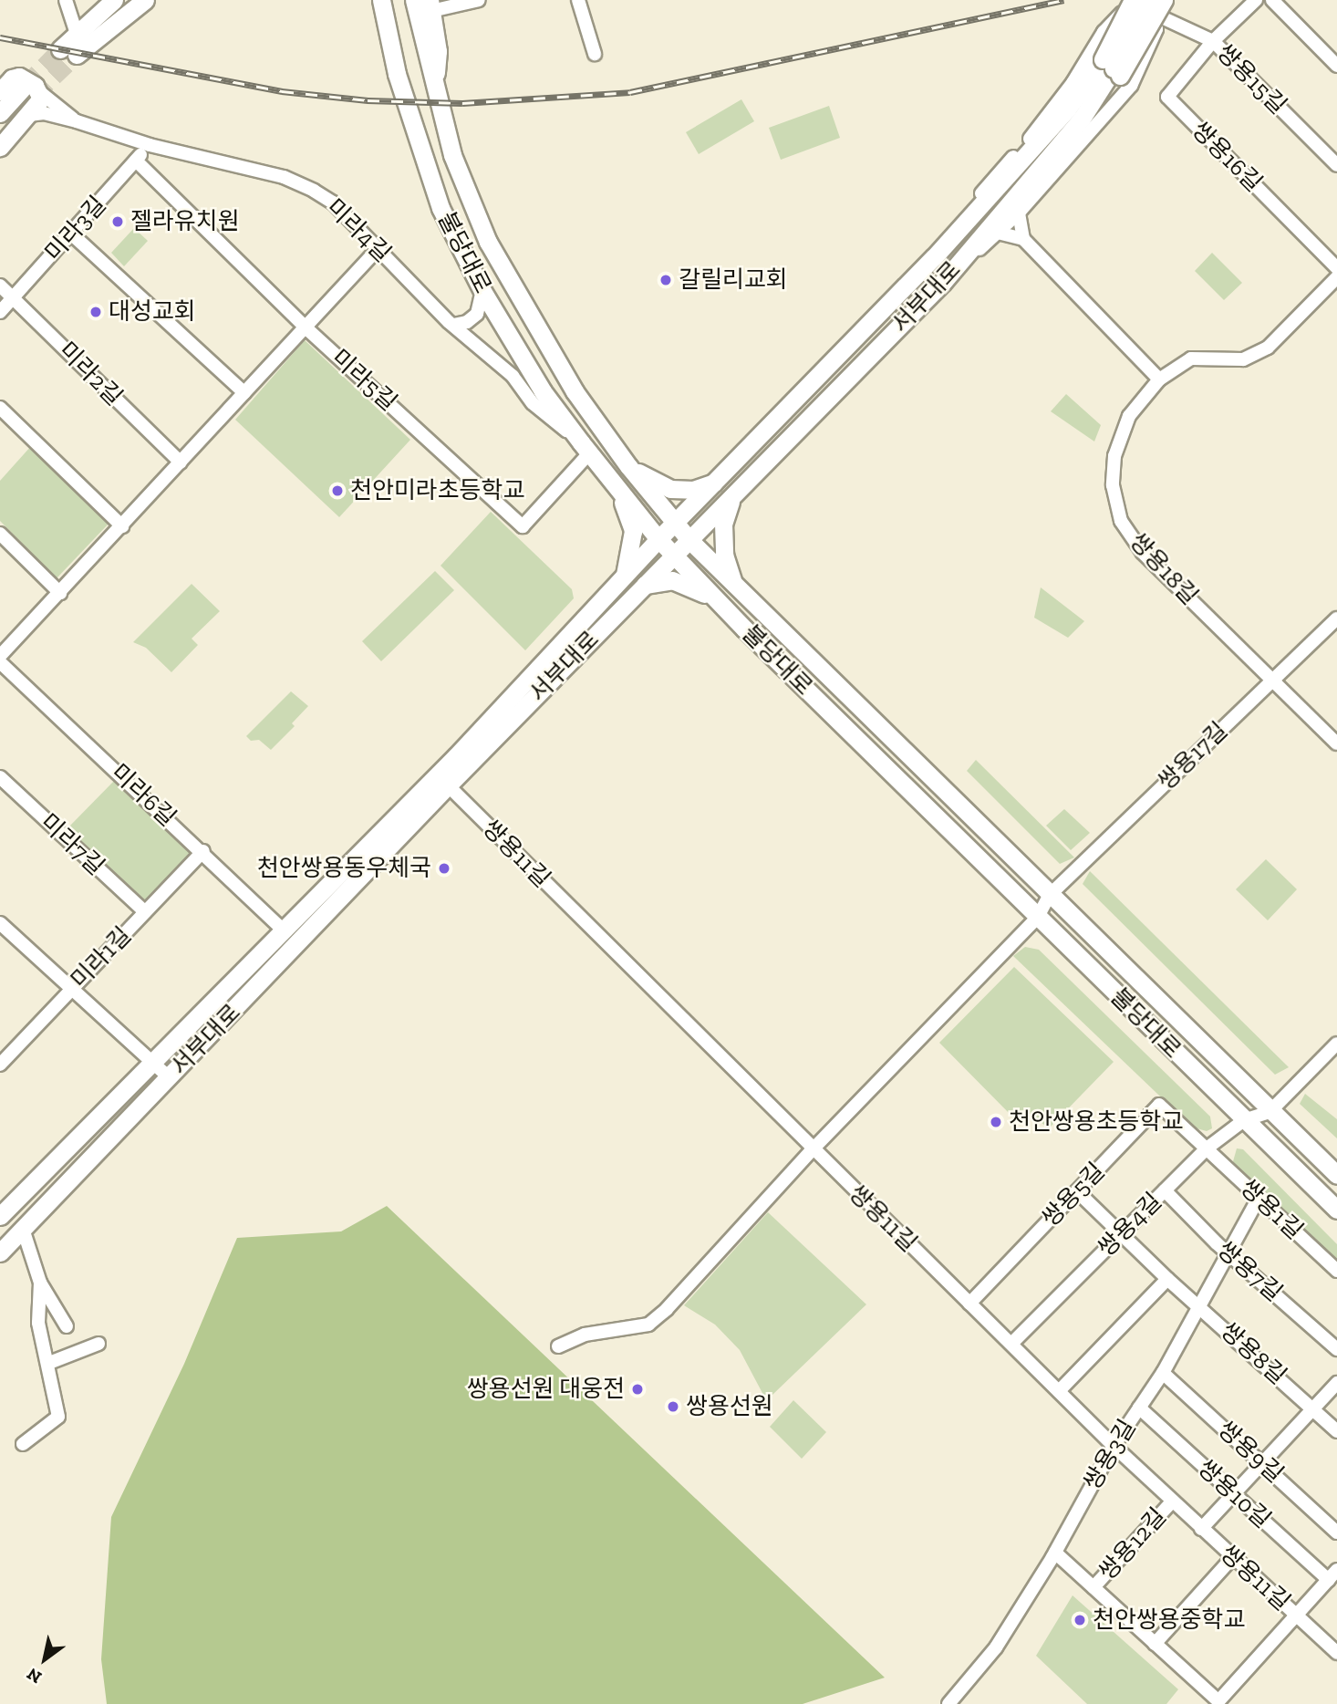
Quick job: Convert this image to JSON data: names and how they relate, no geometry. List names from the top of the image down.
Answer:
{
  "streets": {
    "main road": ["불당대로", "서부대로"],
    "street": [
      "쌍용15길",
      "쌍용16길",
      "미라3길",
      "미라4길",
      "미라2길",
      "미라5길",
      "쌍용18길",
      "쌍용17길",
      "미라6길",
      "미라7길",
      "쌍용11길",
      "미라1길",
      "쌍용5길",
      "쌍용1길",
      "쌍용4길",
      "쌍용7길",
      "쌍용8길",
      "쌍용9길",
      "쌍용3길",
      "쌍용10길",
      "쌍용12길"
    ]
  },
  "crossings": [
    ["쌍용15길", "쌍용16길"],
    ["미라3길", "미라4길"],
    ["미라3길", "미라2길"],
    ["미라3길", "미라5길"],
    ["미라4길", "불당대로"],
    ["미라4길", "미라5길"],
    ["불당대로", "서부대로"],
    ["불당대로", "미라5길"],
    ["불당대로", "쌍용17길"],
    ["불당대로", "쌍용4길"],
    ["서부대로", "미라6길"],
    ["서부대로", "쌍용11길"],
    ["쌍용18길", "쌍용17길"],
    ["쌍용17길", "쌍용11길"],
    ["미라6길", "미라1길"],
    ["미라7길", "미라1길"],
    ["쌍용11길", "쌍용5길"],
    ["쌍용11길", "쌍용4길"],
    ["쌍용11길", "쌍용3길"],
    ["쌍용11길", "쌍용12길"],
    ["쌍용5길", "쌍용1길"],
    ["쌍용5길", "쌍용4길"],
    ["쌍용5길", "쌍용8길"],
    ["쌍용1길", "쌍용4길"],
    ["쌍용1길", "쌍용3길"],
    ["쌍용4길", "쌍용7길"],
    ["쌍용4길", "쌍용8길"],
    ["쌍용7길", "쌍용3길"],
    ["쌍용8길", "쌍용3길"],
    ["쌍용9길", "쌍용3길"],
    ["쌍용3길", "쌍용10길"],
    ["쌍용3길", "쌍용12길"]
  ],
  "places": [
    "젤라유치원",
    "갈릴리교회",
    "대성교회",
    "천안미라초등학교",
    "천안쌍용동우체국",
    "천안쌍용초등학교",
    "쌍용선원 대웅전",
    "쌍용선원",
    "천안쌍용중학교"
  ],
  "north": "bottom left"
}
